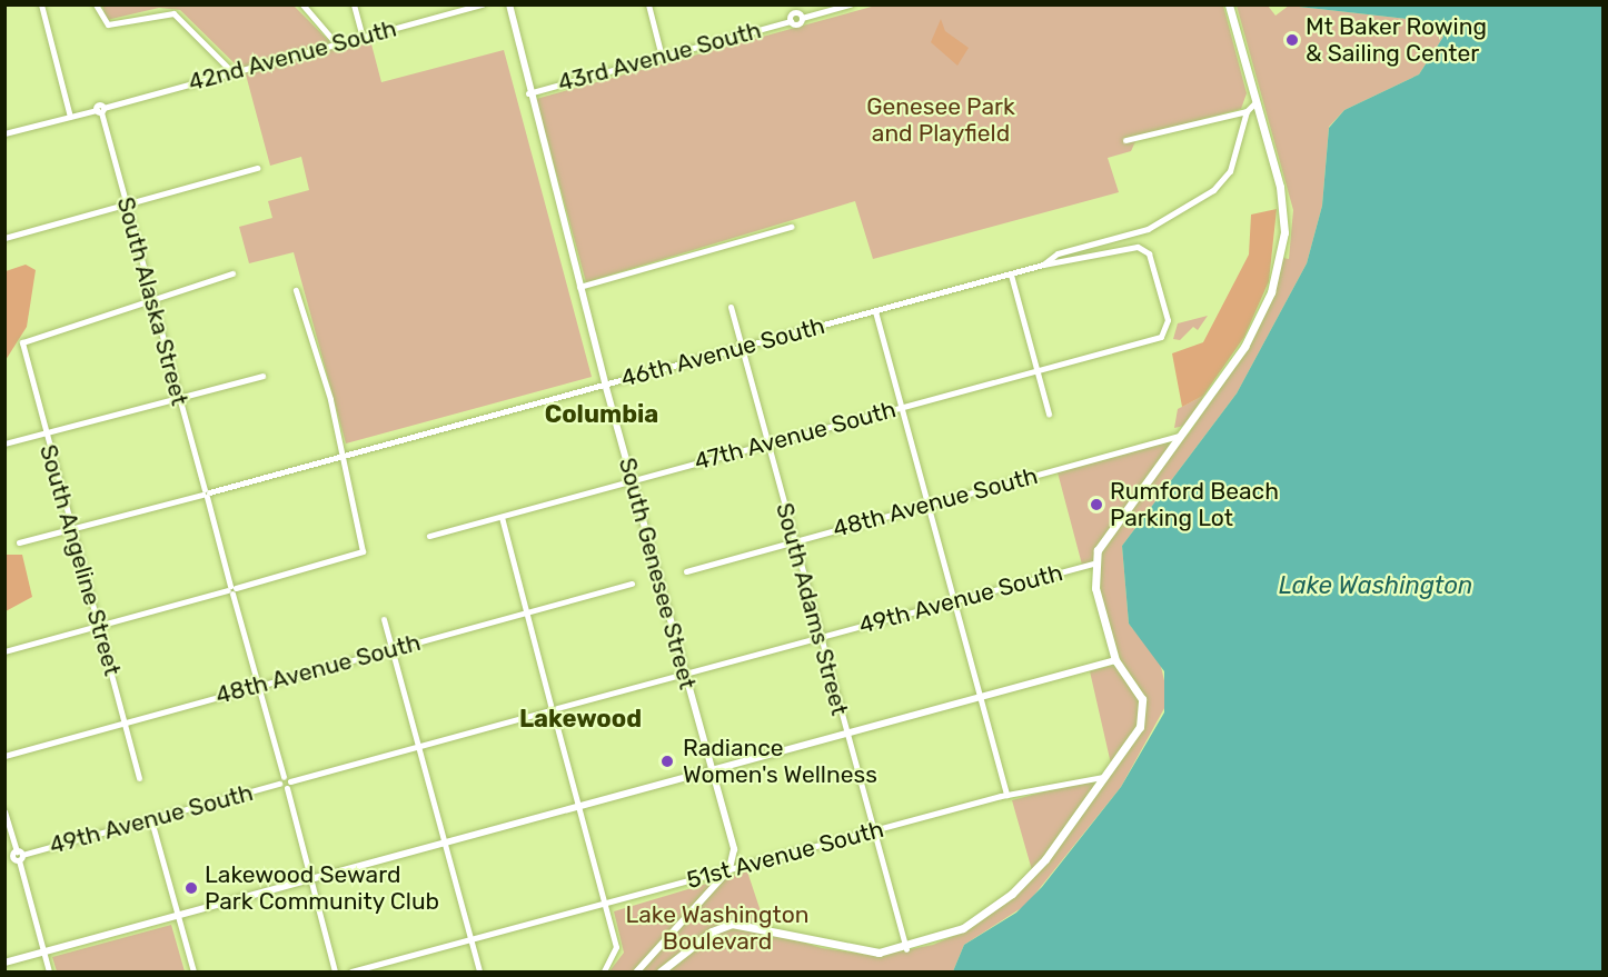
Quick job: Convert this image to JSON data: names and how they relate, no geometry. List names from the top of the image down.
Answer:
{
  "streets": {
    "street": [
      "42nd Avenue South",
      "43rd Avenue South",
      "South Alaska Street",
      "46th Avenue South",
      "47th Avenue South",
      "48th Avenue South",
      "South Angeline Street",
      "South Genesee Street",
      "49th Avenue South",
      "South Adams Street",
      "51st Avenue South"
    ]
  },
  "crossings": [
    ["42nd Avenue South", "South Alaska Street"],
    ["43rd Avenue South", "South Genesee Street"],
    ["South Alaska Street", "46th Avenue South"],
    ["South Alaska Street", "48th Avenue South"],
    ["South Alaska Street", "South Angeline Street"],
    ["South Alaska Street", "49th Avenue South"],
    ["46th Avenue South", "47th Avenue South"],
    ["46th Avenue South", "South Angeline Street"],
    ["46th Avenue South", "South Genesee Street"],
    ["46th Avenue South", "South Adams Street"],
    ["47th Avenue South", "South Genesee Street"],
    ["47th Avenue South", "South Adams Street"],
    ["48th Avenue South", "South Angeline Street"],
    ["48th Avenue South", "South Adams Street"],
    ["South Genesee Street", "49th Avenue South"],
    ["South Genesee Street", "51st Avenue South"],
    ["49th Avenue South", "South Adams Street"],
    ["South Adams Street", "51st Avenue South"]
  ],
  "districts": ["Columbia", "Lakewood"],
  "water": ["Lake Washington"],
  "parks": ["Genesee Park and Playfield", "Lake Washington Boulevard"],
  "places": [
    "Mt Baker Rowing & Sailing Center",
    "Rumford Beach Parking Lot",
    "Radiance Women's Wellness",
    "Lakewood Seward Park Community Club"
  ]
}
